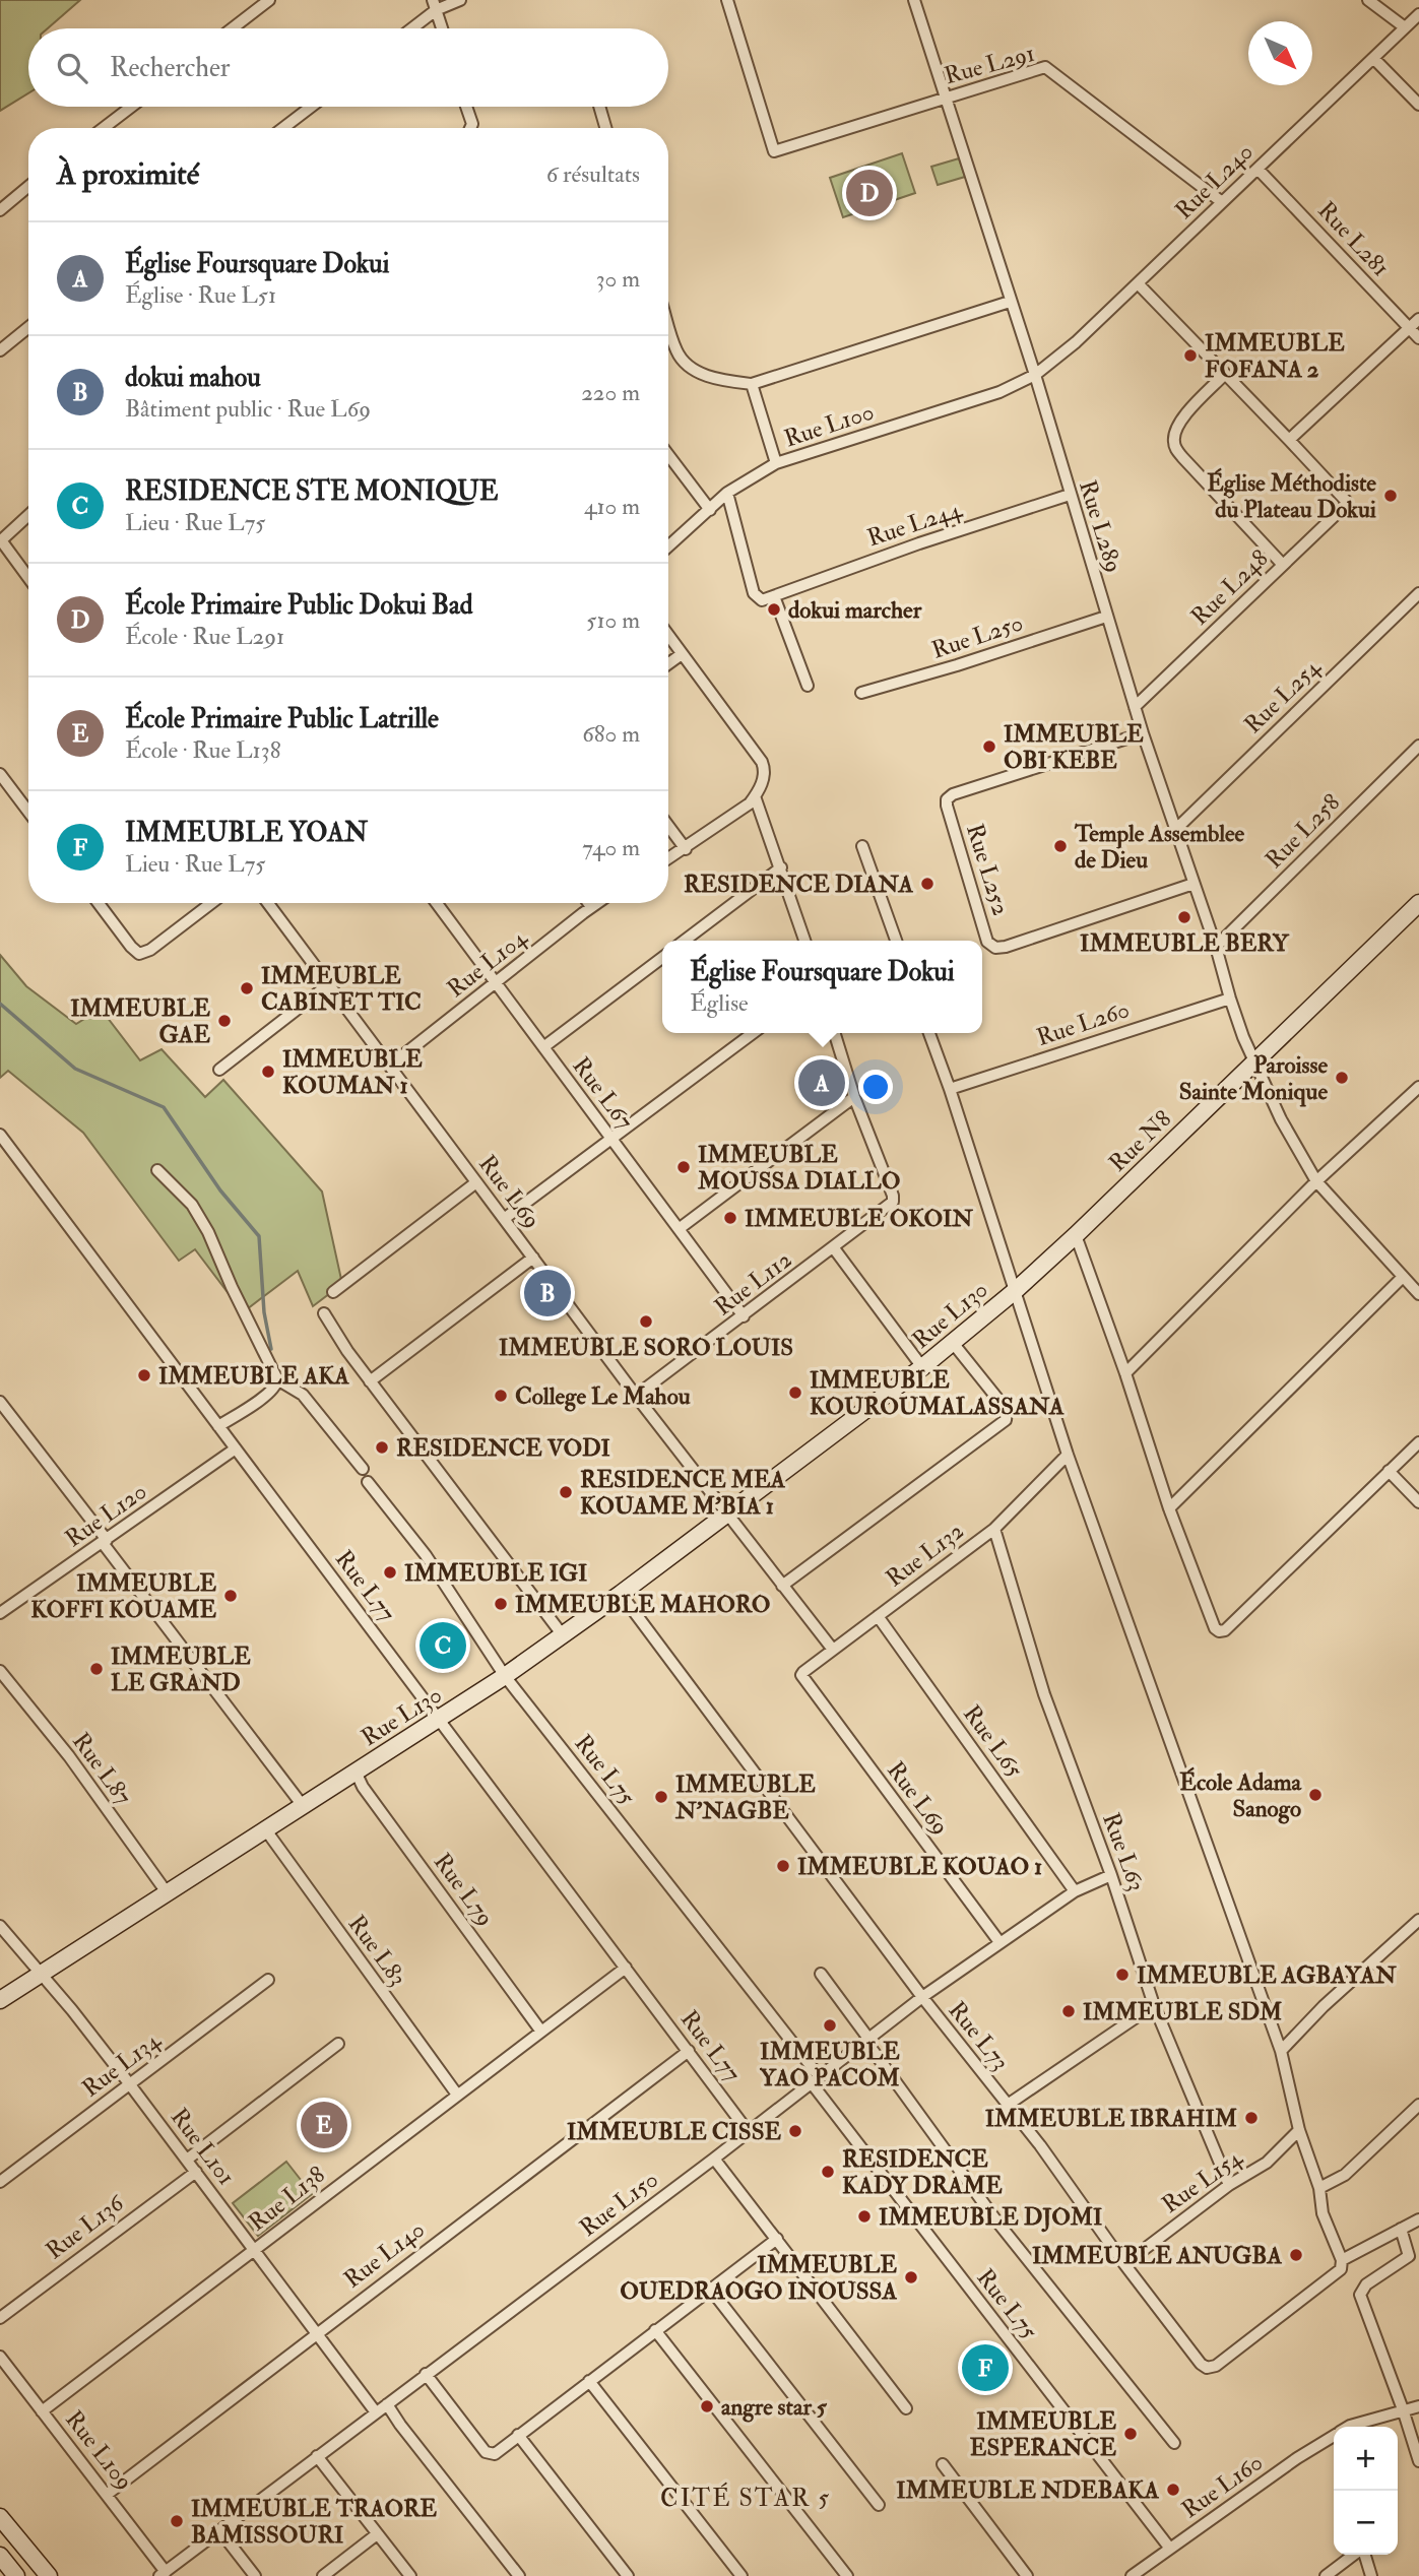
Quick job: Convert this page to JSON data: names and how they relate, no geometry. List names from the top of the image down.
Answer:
{
  "streets": {
    "street": [
      "Rue L291",
      "Rue L240",
      "Rue L281",
      "Rue L100",
      "Rue L244",
      "Rue L289",
      "Rue L248",
      "Rue L250",
      "Rue L254",
      "Rue L258",
      "Rue L252",
      "Rue L104",
      "Rue L260",
      "Rue L67",
      "Rue N8",
      "Rue L69",
      "Rue L112",
      "Rue L130",
      "Rue L120",
      "Rue L132",
      "Rue L77",
      "Rue L65",
      "Rue L87",
      "Rue L75",
      "Rue L63",
      "Rue L79",
      "Rue L83",
      "Rue L73",
      "Rue L134",
      "Rue L101",
      "Rue L154",
      "Rue L138",
      "Rue L150",
      "Rue L136",
      "Rue L140",
      "Rue L109",
      "Rue L160"
    ]
  },
  "crossings": [
    ["Rue L291", "Rue L240"],
    ["Rue L291", "Rue L289"],
    ["Rue L240", "Rue L281"],
    ["Rue L240", "Rue L100"],
    ["Rue L240", "Rue L289"],
    ["Rue L100", "Rue L289"],
    ["Rue L244", "Rue L289"],
    ["Rue L289", "Rue L248"],
    ["Rue L289", "Rue L250"],
    ["Rue L289", "Rue L254"],
    ["Rue L289", "Rue L258"],
    ["Rue L289", "Rue L252"],
    ["Rue L289", "Rue L260"],
    ["Rue L289", "Rue N8"],
    ["Rue L104", "Rue L67"],
    ["Rue L104", "Rue L69"],
    ["Rue L67", "Rue L112"],
    ["Rue N8", "Rue L130"],
    ["Rue L69", "Rue L112"],
    ["Rue L69", "Rue L130"],
    ["Rue L69", "Rue L132"],
    ["Rue L69", "Rue L150"],
    ["Rue L130", "Rue L77"],
    ["Rue L130", "Rue L87"],
    ["Rue L130", "Rue L75"],
    ["Rue L130", "Rue L79"],
    ["Rue L130", "Rue L83"],
    ["Rue L130", "Rue L73"],
    ["Rue L130", "Rue L101"],
    ["Rue L120", "Rue L77"],
    ["Rue L132", "Rue L65"],
    ["Rue L132", "Rue L63"],
    ["Rue L77", "Rue L138"],
    ["Rue L77", "Rue L150"],
    ["Rue L77", "Rue L140"],
    ["Rue L65", "Rue L150"],
    ["Rue L75", "Rue L150"],
    ["Rue L75", "Rue L160"],
    ["Rue L63", "Rue L154"],
    ["Rue L63", "Rue L150"],
    ["Rue L79", "Rue L138"],
    ["Rue L83", "Rue L138"],
    ["Rue L73", "Rue L154"],
    ["Rue L73", "Rue L150"],
    ["Rue L134", "Rue L101"],
    ["Rue L101", "Rue L138"],
    ["Rue L101", "Rue L150"],
    ["Rue L101", "Rue L136"],
    ["Rue L101", "Rue L140"],
    ["Rue L138", "Rue L109"],
    ["Rue L150", "Rue L109"],
    ["Rue L140", "Rue L109"]
  ],
  "districts": ["CITÉ STAR 5"],
  "places": [
    "IMMEUBLE FOFANA 2",
    "Église Méthodiste du Plateau Dokui",
    "dokui marcher",
    "IMMEUBLE OBI KEBE",
    "Temple Assemblee de Dieu",
    "RESIDENCE DIANA",
    "IMMEUBLE BERY",
    "IMMEUBLE CABINET TIC",
    "IMMEUBLE GAE",
    "IMMEUBLE KOUMAN 1",
    "Paroisse Sainte Monique",
    "IMMEUBLE MOUSSA DIALLO",
    "IMMEUBLE OKOIN",
    "IMMEUBLE SORO LOUIS",
    "IMMEUBLE AKA",
    "IMMEUBLE KOUROUMALASSANA",
    "College Le Mahou",
    "RESIDENCE VODI",
    "RESIDENCE MEA KOUAME M'BIA 1",
    "IMMEUBLE IGI",
    "IMMEUBLE KOFFI KOUAME",
    "IMMEUBLE MAHORO",
    "IMMEUBLE LE GRAND",
    "École Adama Sanogo",
    "IMMEUBLE N'NAGBE",
    "IMMEUBLE KOUAO 1",
    "IMMEUBLE AGBAYAN",
    "IMMEUBLE SDM",
    "IMMEUBLE YAO PACOM",
    "IMMEUBLE IBRAHIM",
    "IMMEUBLE CISSE",
    "RESIDENCE KADY DRAME",
    "IMMEUBLE DJOMI",
    "IMMEUBLE ANUGBA",
    "IMMEUBLE OUEDRAOGO INOUSSA",
    "angre star 5",
    "IMMEUBLE ESPERANCE",
    "IMMEUBLE NDEBAKA",
    "IMMEUBLE TRAORE BAMISSOURI"
  ],
  "north": "bottom right",
  "page": {
    "search": "Rechercher",
    "heading": ["À proximité", "6 résultats"],
    "pins": [
      "D",
      "A",
      "B",
      "C",
      "E",
      "F"
    ],
    "list": [
      {
        "mark": "A",
        "name": "Église Foursquare Dokui",
        "note": "Église · Rue L51",
        "value": "30 m"
      },
      {
        "mark": "B",
        "name": "dokui mahou",
        "note": "Bâtiment public · Rue L69",
        "value": "220 m"
      },
      {
        "mark": "C",
        "name": "RESIDENCE STE MONIQUE",
        "note": "Lieu · Rue L75",
        "value": "410 m"
      },
      {
        "mark": "D",
        "name": "École Primaire Public Dokui Bad",
        "note": "École · Rue L291",
        "value": "510 m"
      },
      {
        "mark": "E",
        "name": "École Primaire Public Latrille",
        "note": "École · Rue L138",
        "value": "680 m"
      },
      {
        "mark": "F",
        "name": "IMMEUBLE YOAN",
        "note": "Lieu · Rue L75",
        "value": "740 m"
      }
    ],
    "popup": ["Église Foursquare Dokui", "Église"],
    "map_buttons": ["+", "−"]
  }
}
